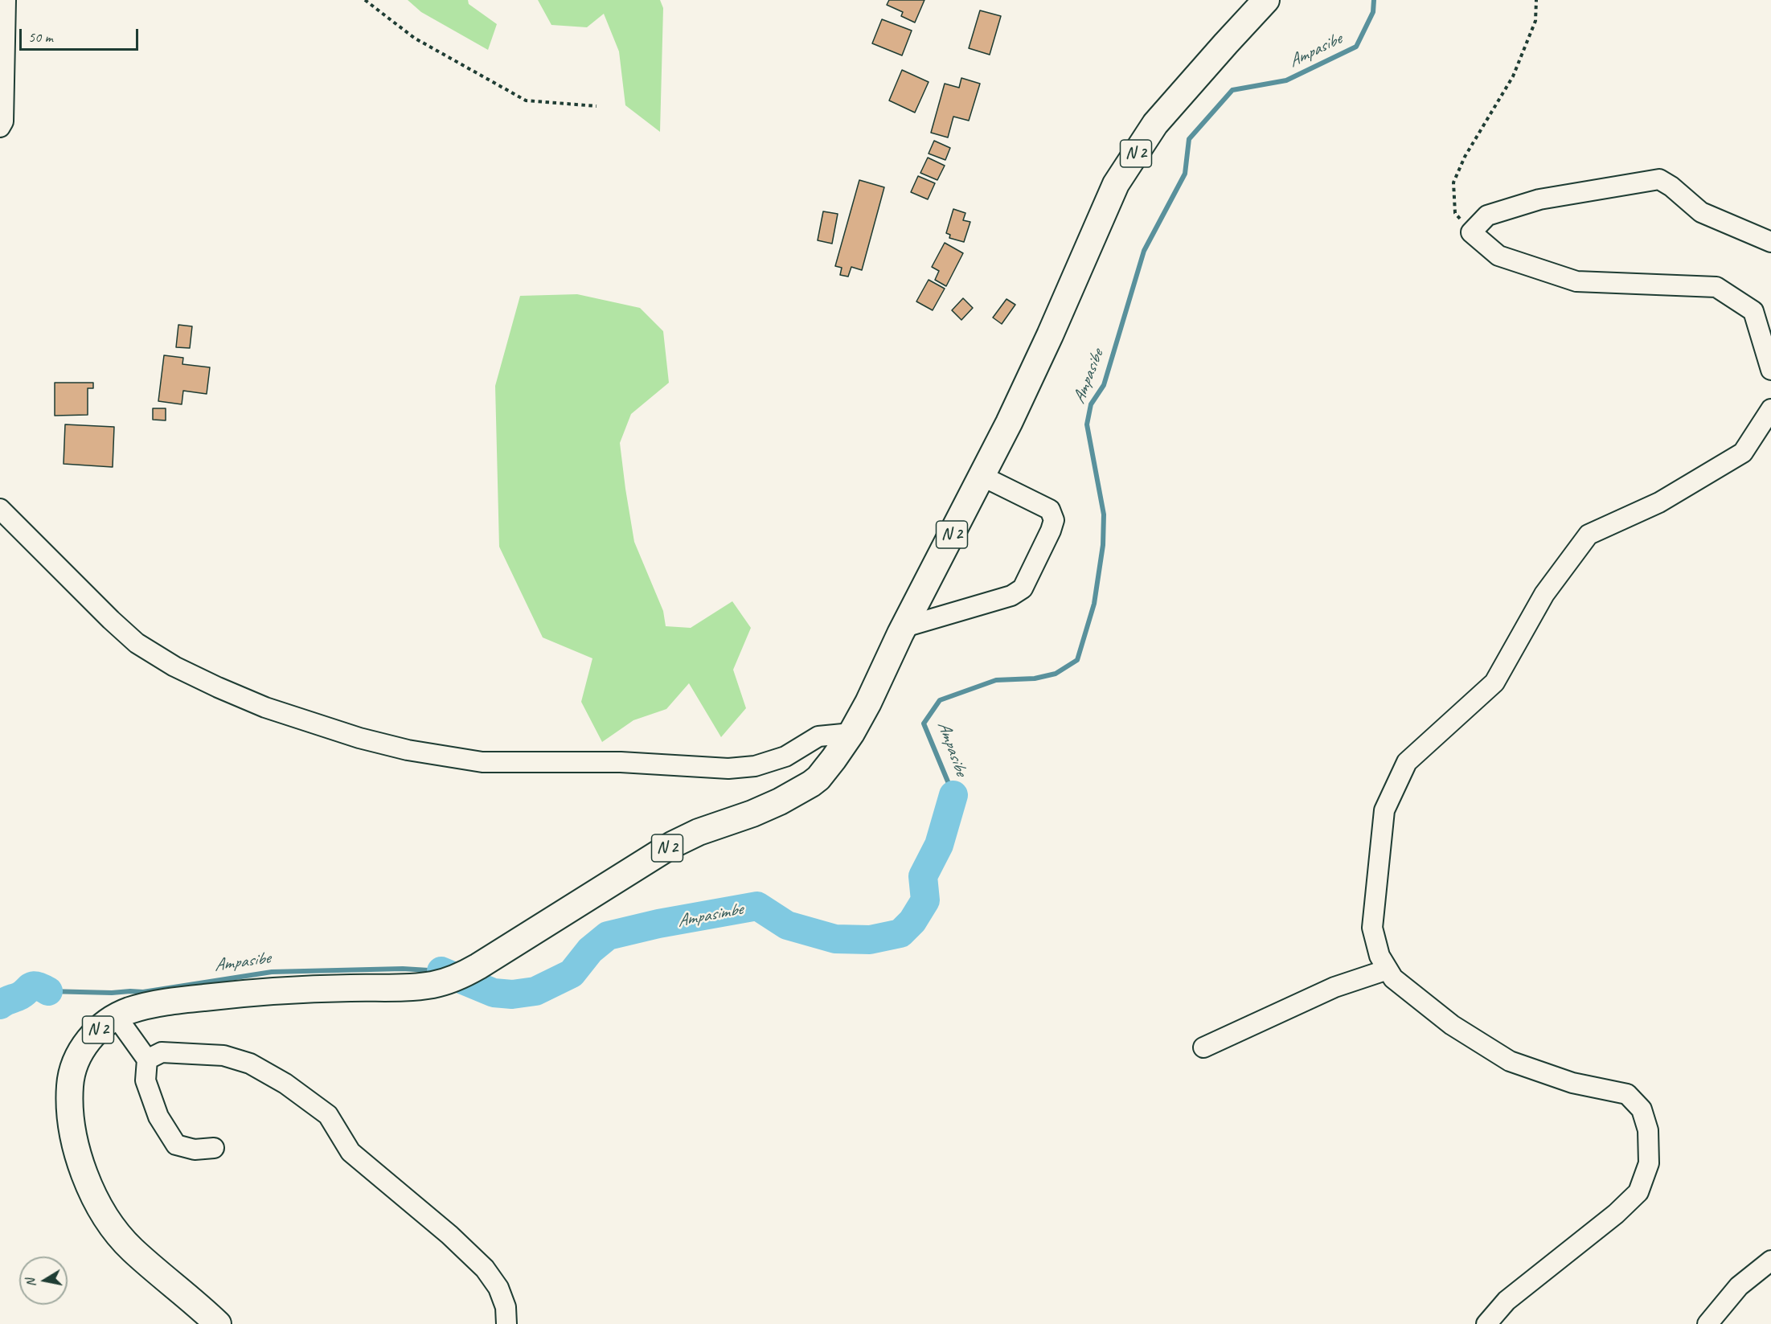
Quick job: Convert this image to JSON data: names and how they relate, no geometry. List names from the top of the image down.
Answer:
{
  "streets": {
    "main road": ["N 2"]
  },
  "water": ["Ampasibe", "Ampasimbe"],
  "scale_bar": "50 m",
  "north": "left"
}
